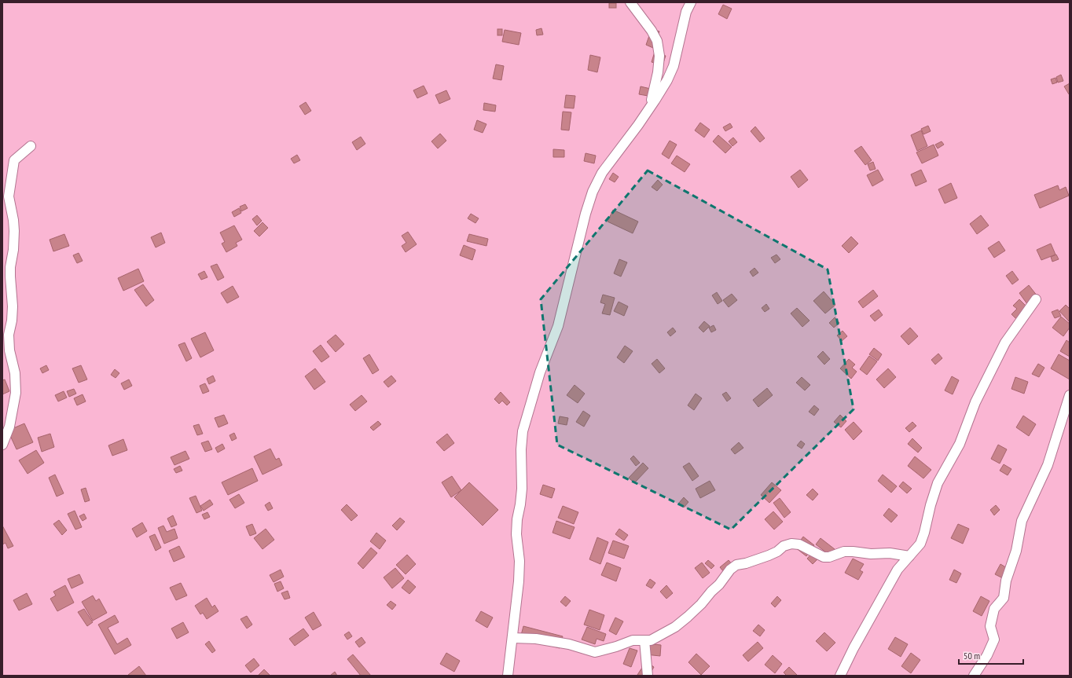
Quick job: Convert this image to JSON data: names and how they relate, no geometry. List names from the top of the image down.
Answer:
{
  "scale_bar": "50 m"
}
